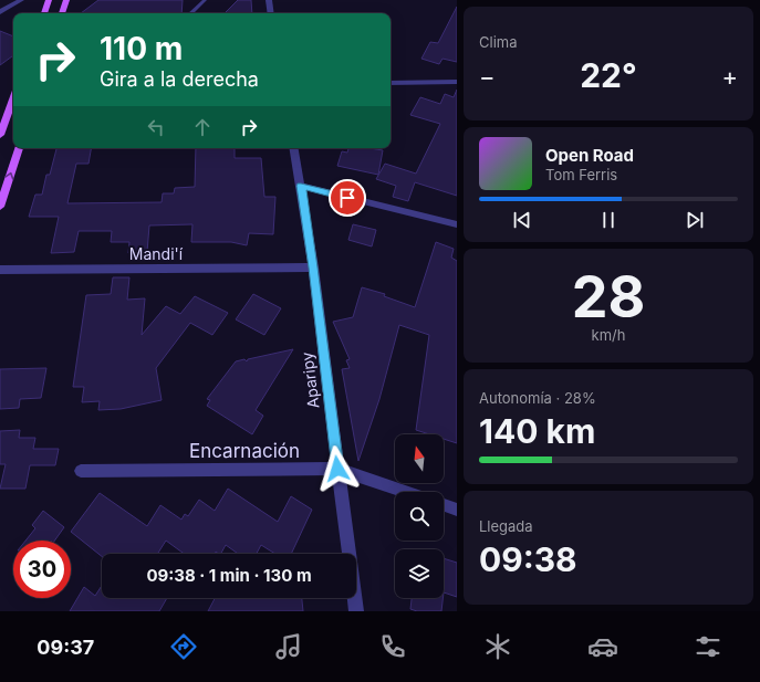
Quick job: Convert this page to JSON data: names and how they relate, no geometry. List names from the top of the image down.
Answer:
{
  "streets": {
    "street": ["Mandi'í", "Aparipy", "Encarnación"]
  },
  "crossings": [
    ["Mandi'í", "Aparipy"],
    ["Aparipy", "Encarnación"]
  ],
  "north": "top",
  "page": {
    "tile": [
      "Clima",
      ["28", "km/h"],
      ["Autonomía · 28%", "140 km"],
      ["Llegada", "09:38"]
    ],
    "turn": ["110 m", "Gira a la derecha"],
    "heat": ["−", "22°", "+"],
    "song": ["Open Road", "Tom Ferris"],
    "limit": "30",
    "trip": "09:38 · 1 min · 130 m",
    "tabs": "09:37"
  }
}
